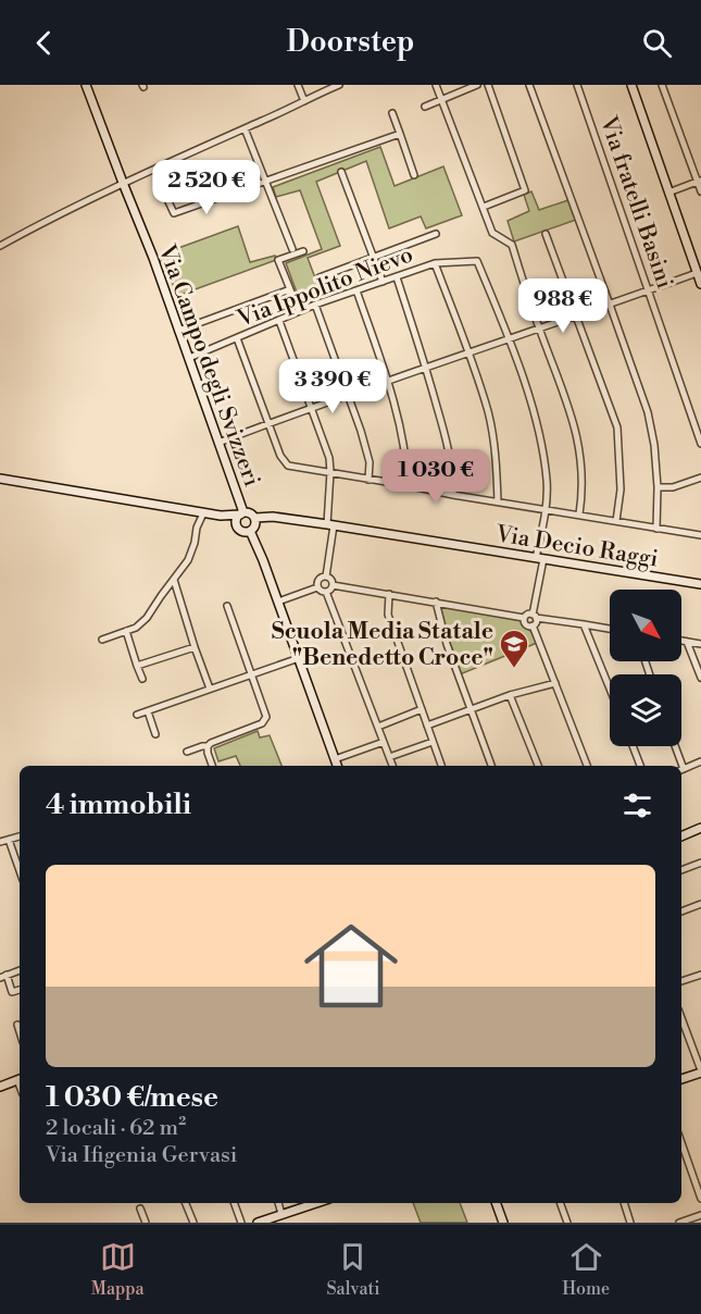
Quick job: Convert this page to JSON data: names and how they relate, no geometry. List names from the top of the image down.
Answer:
{
  "streets": {
    "main road": ["Via Campo degli Svizzeri", "Via Decio Raggi"],
    "street": ["Via fratelli Basini", "Via Ippolito Nievo"]
  },
  "crossings": [
    ["Via Ippolito Nievo", "Via Campo degli Svizzeri"],
    ["Via Campo degli Svizzeri", "Via Decio Raggi"]
  ],
  "places": {
    "school or university": ["Scuola Media Statale \"Benedetto Croce\""]
  },
  "north": "bottom right",
  "page": {
    "header": "Doorstep",
    "price": [
      "2 520 €",
      "988 €",
      "3 390 €",
      "1 030 €"
    ],
    "heading": "4 immobili",
    "list": [
      {
        "name": "1 030 €/mese",
        "note": "2 locali · 62 m² · Via Ifigenia Gervasi"
      }
    ],
    "tabs": ["Mappa", "Salvati", "Home"]
  }
}
